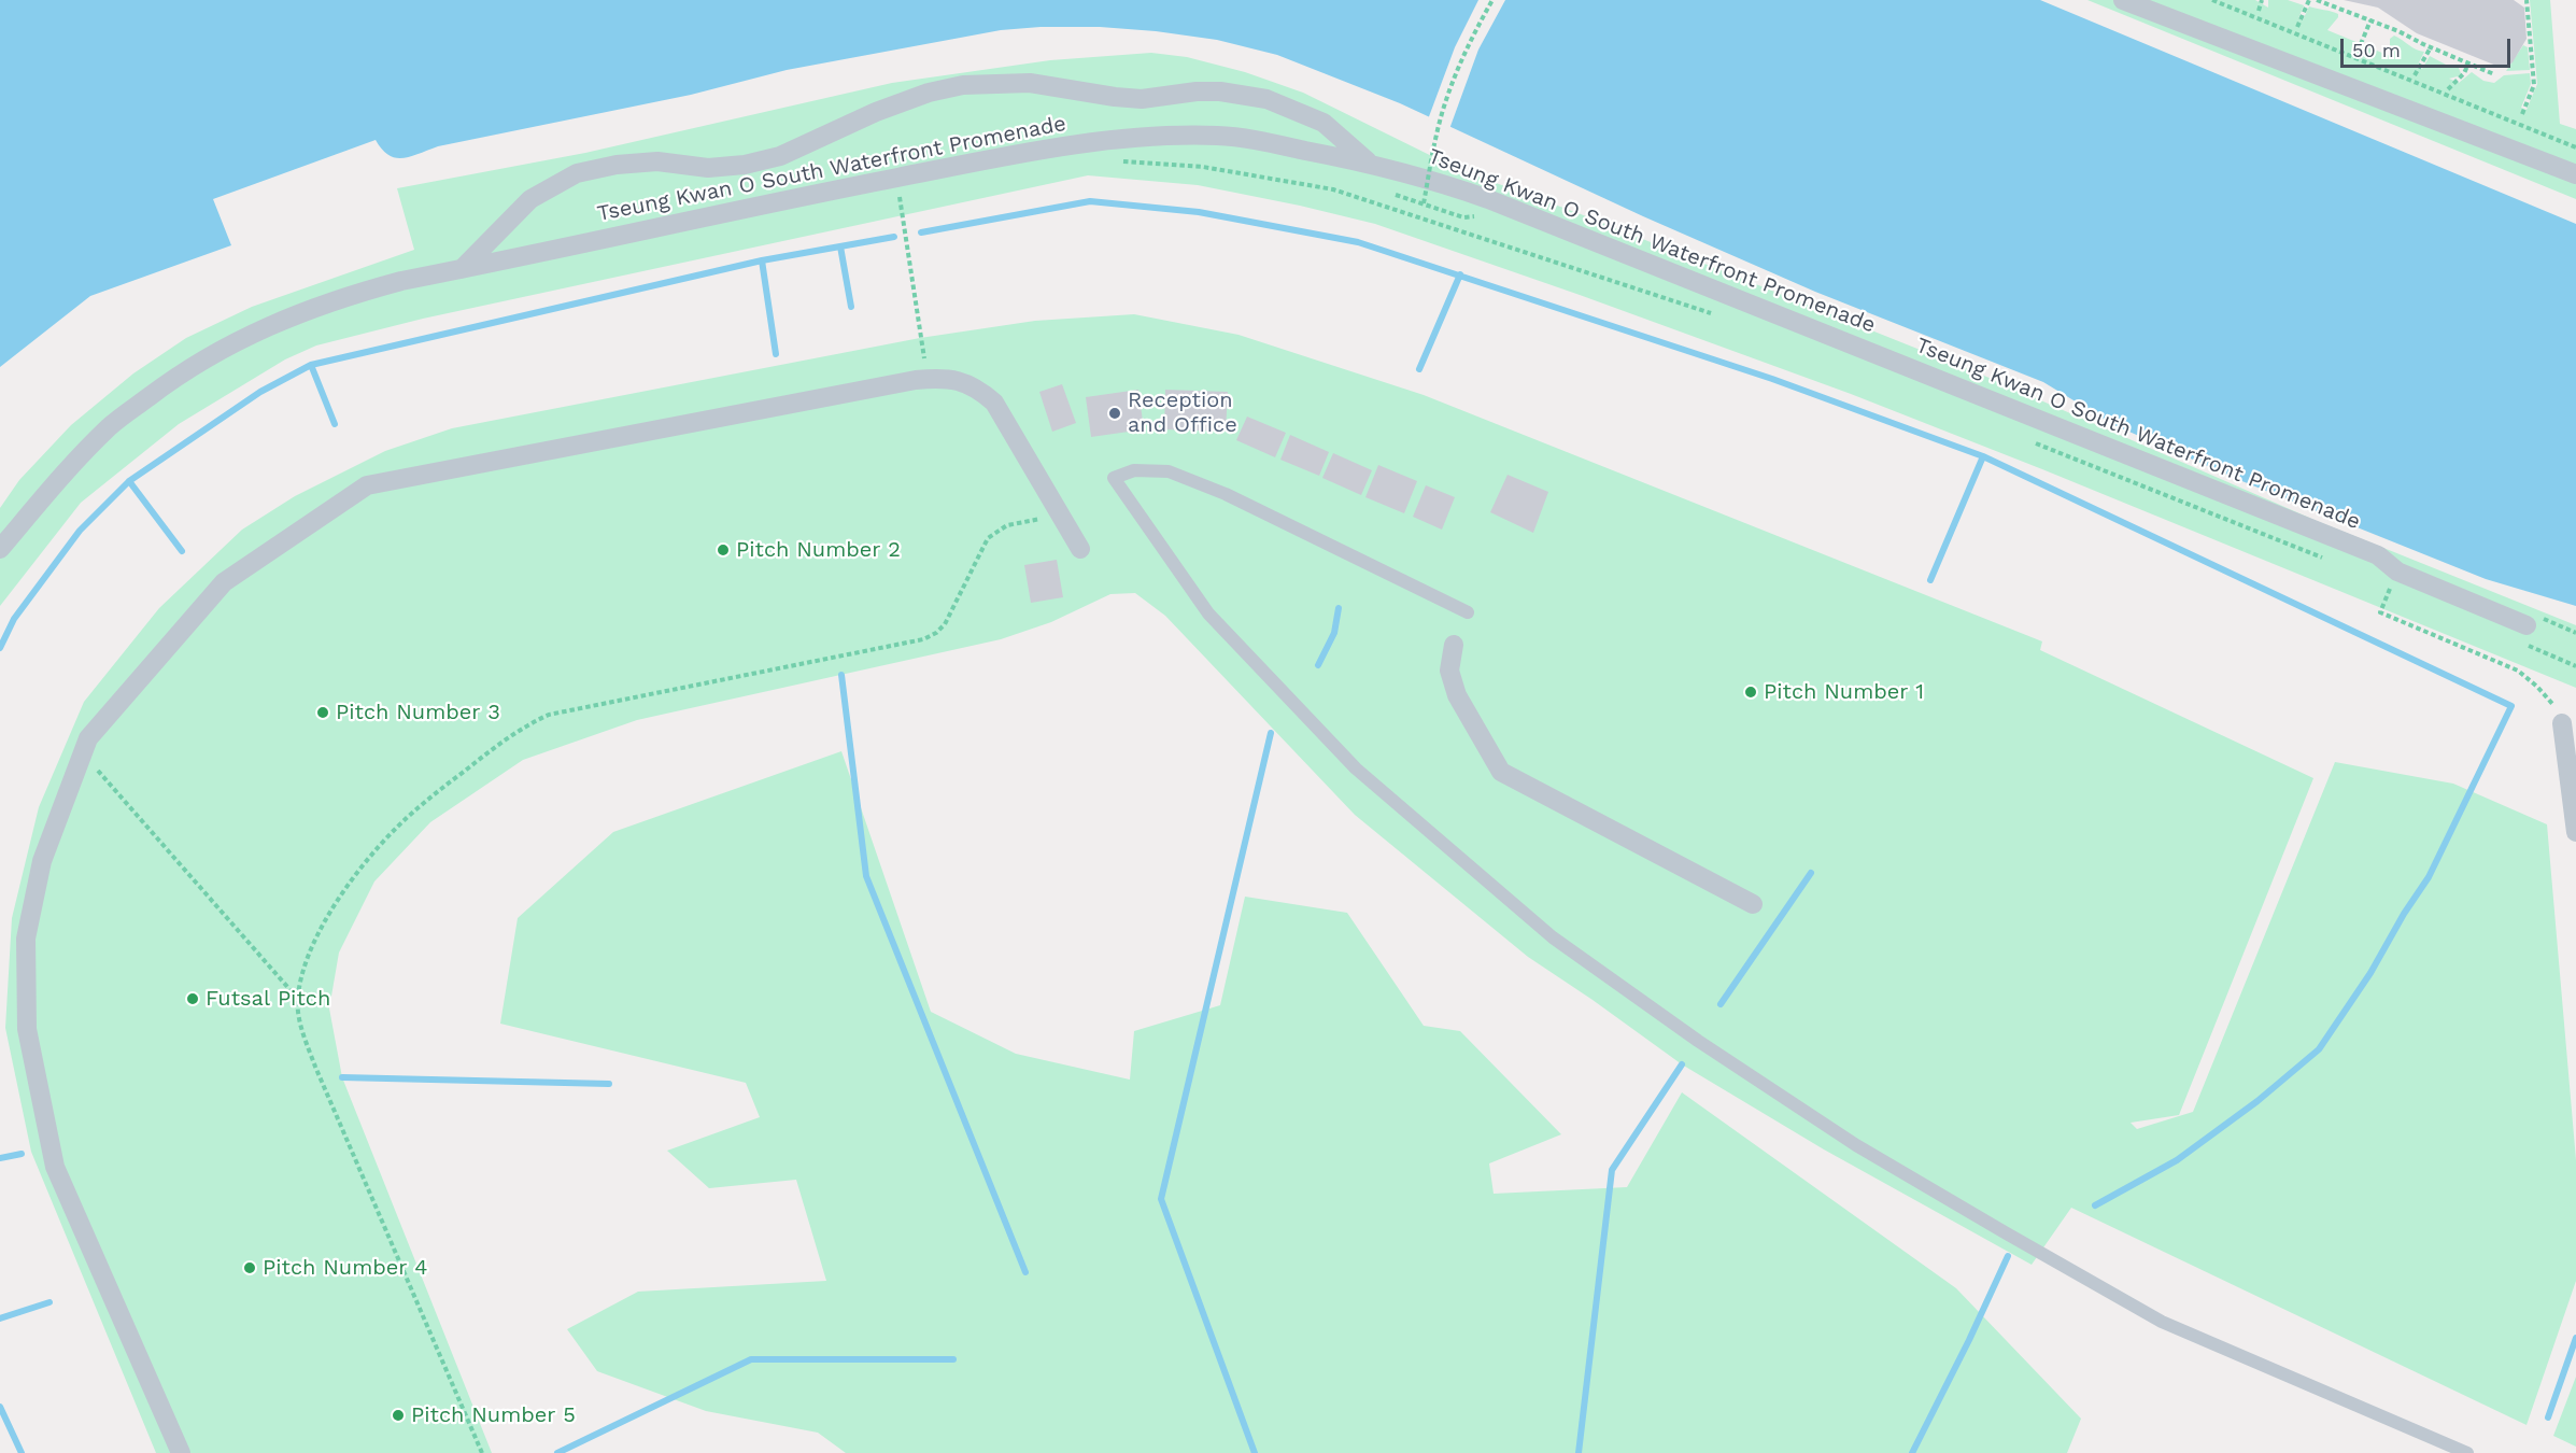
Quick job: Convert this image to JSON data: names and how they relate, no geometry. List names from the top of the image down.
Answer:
{
  "streets": {
    "street": ["Tseung Kwan O South Waterfront Promenade"]
  },
  "places": [
    "Reception and Office",
    "Pitch Number 2",
    "Pitch Number 1",
    "Pitch Number 3",
    "Futsal Pitch",
    "Pitch Number 4",
    "Pitch Number 5"
  ],
  "scale_bar": "50 m"
}
